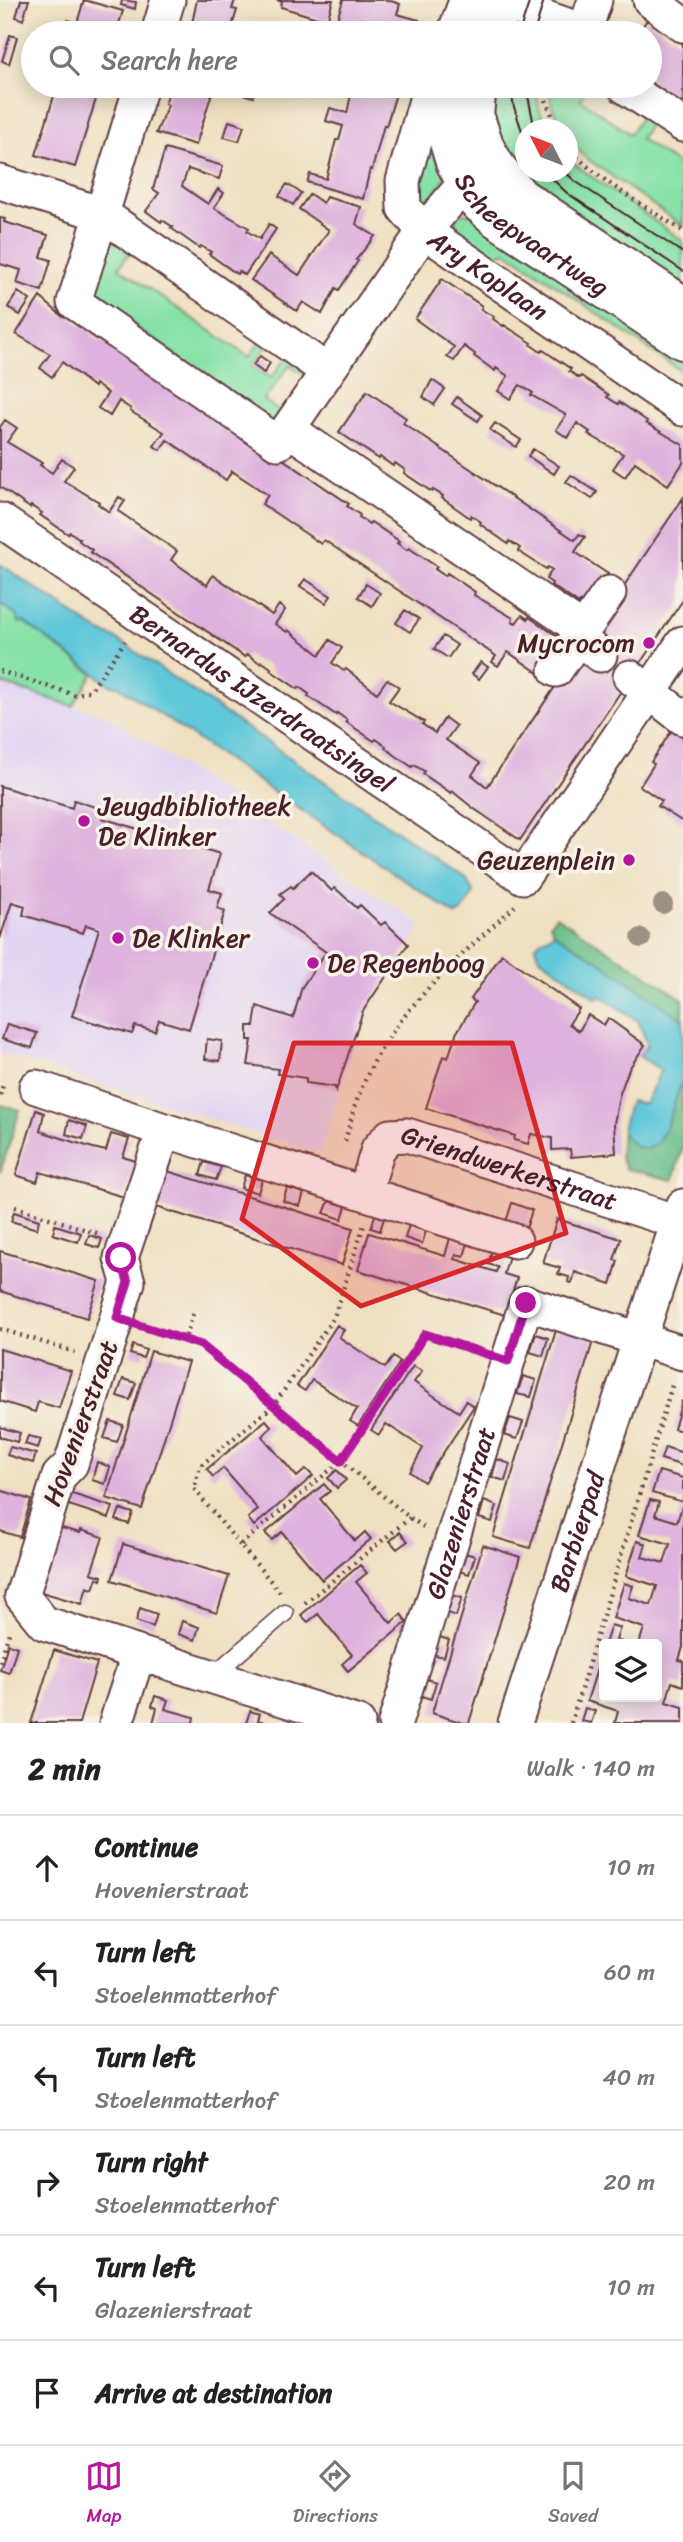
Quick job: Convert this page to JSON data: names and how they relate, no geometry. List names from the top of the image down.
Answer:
{
  "streets": {
    "street": [
      "Scheepvaartweg",
      "Ary Koplaan",
      "Bernardus IJzerdraatsingel",
      "Griendwerkerstraat",
      "Hovenierstraat",
      "Glazenierstraat",
      "Barbierpad"
    ]
  },
  "crossings": [
    ["Griendwerkerstraat", "Barbierpad"],
    ["Glazenierstraat", "Barbierpad"]
  ],
  "places": [
    "Mycrocom",
    "Jeugdbibliotheek De Klinker",
    "Geuzenplein",
    "De Klinker",
    "De Regenboog"
  ],
  "north": "top left",
  "page": {
    "search": "Search here",
    "heading": ["2 min", "Walk · 140 m"],
    "list": [
      ["Continue", "Hovenierstraat", "10 m"],
      ["Turn left", "Stoelenmatterhof", "60 m"],
      ["Turn left", "Stoelenmatterhof", "40 m"],
      ["Turn right", "Stoelenmatterhof", "20 m"],
      ["Turn left", "Glazenierstraat", "10 m"],
      "Arrive at destination"
    ],
    "nav": ["Map", "Directions", "Saved"]
  }
}
